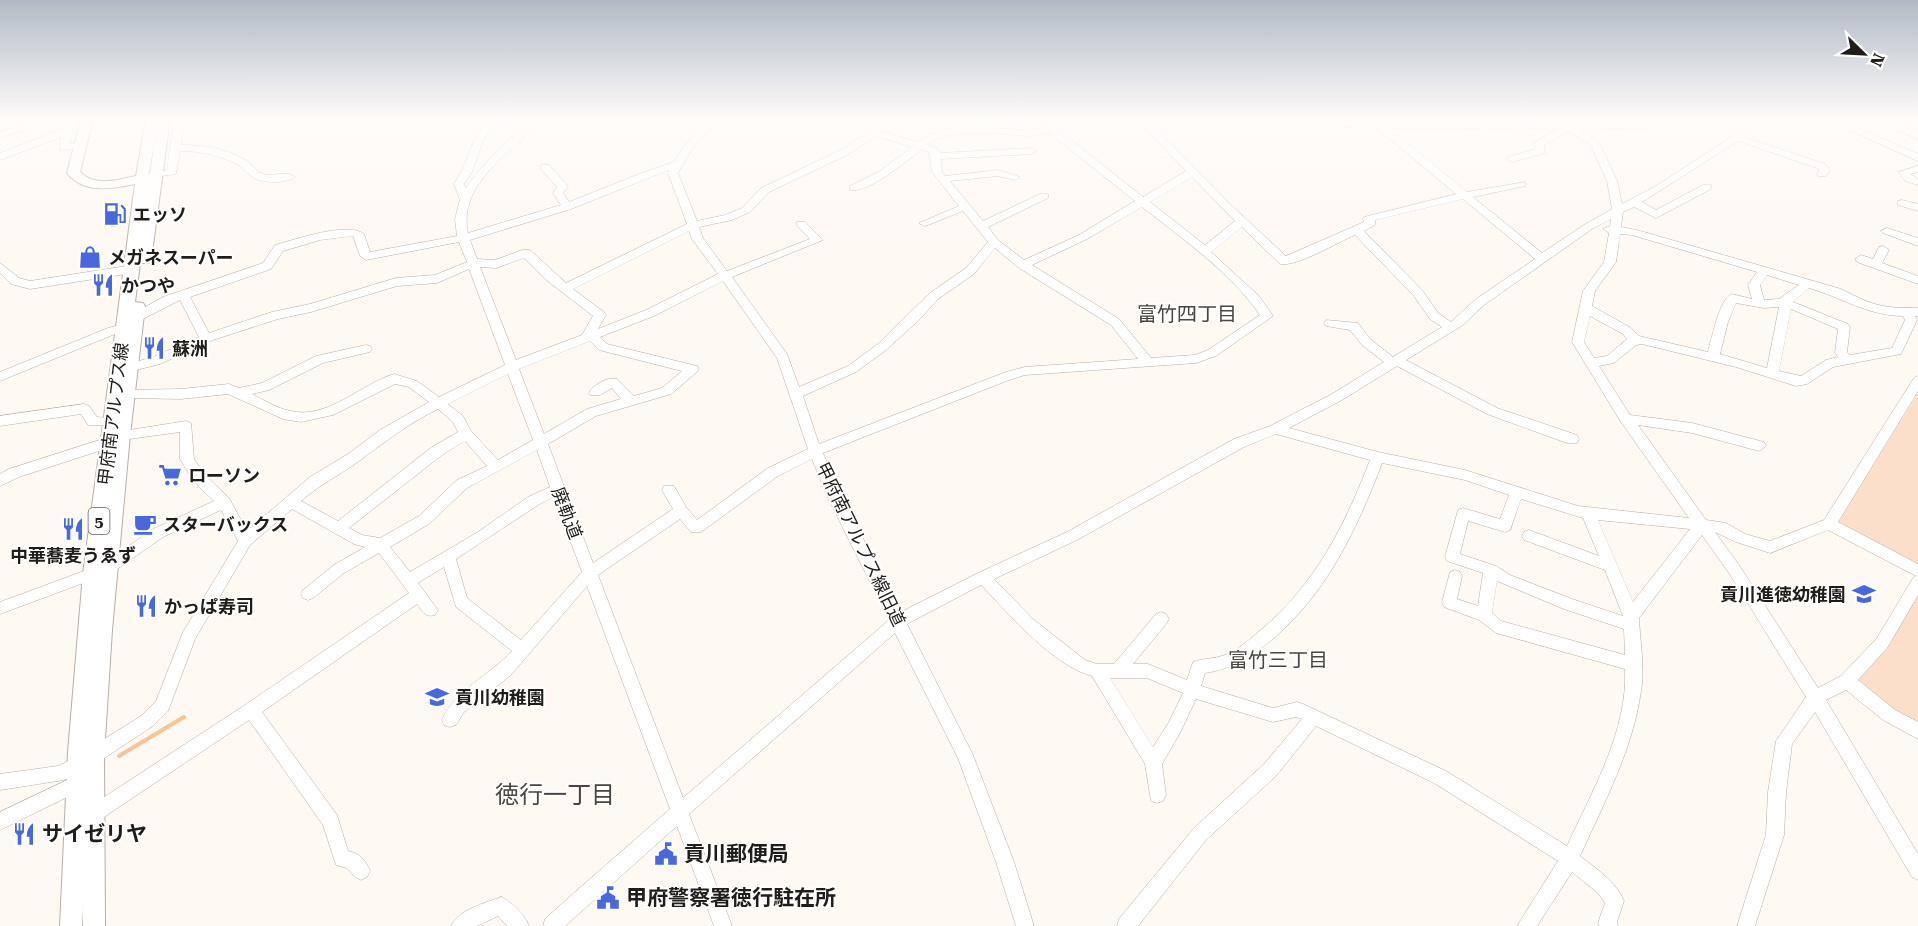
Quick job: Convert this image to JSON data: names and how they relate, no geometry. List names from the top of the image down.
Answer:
{
  "streets": {
    "main road": ["甲府南アルプス線", "5"],
    "street": ["廃軌道", "甲府南アルプス線旧道"]
  },
  "districts": ["富竹四丁目", "富竹三丁目", "徳行一丁目"],
  "places": {
    "fuel station": ["エッソ"],
    "shop": ["メガネスーパー"],
    "restaurant": [
      "かつや",
      "蘇洲",
      "中華蕎麦うゑず",
      "かっぱ寿司",
      "サイゼリヤ"
    ],
    "supermarket": ["ローソン"],
    "cafe": ["スターバックス"],
    "school or university": ["貢川進徳幼稚園", "貢川幼稚園"],
    "public building": ["貢川郵便局", "甲府警察署徳行駐在所"]
  },
  "north": "bottom right"
}
